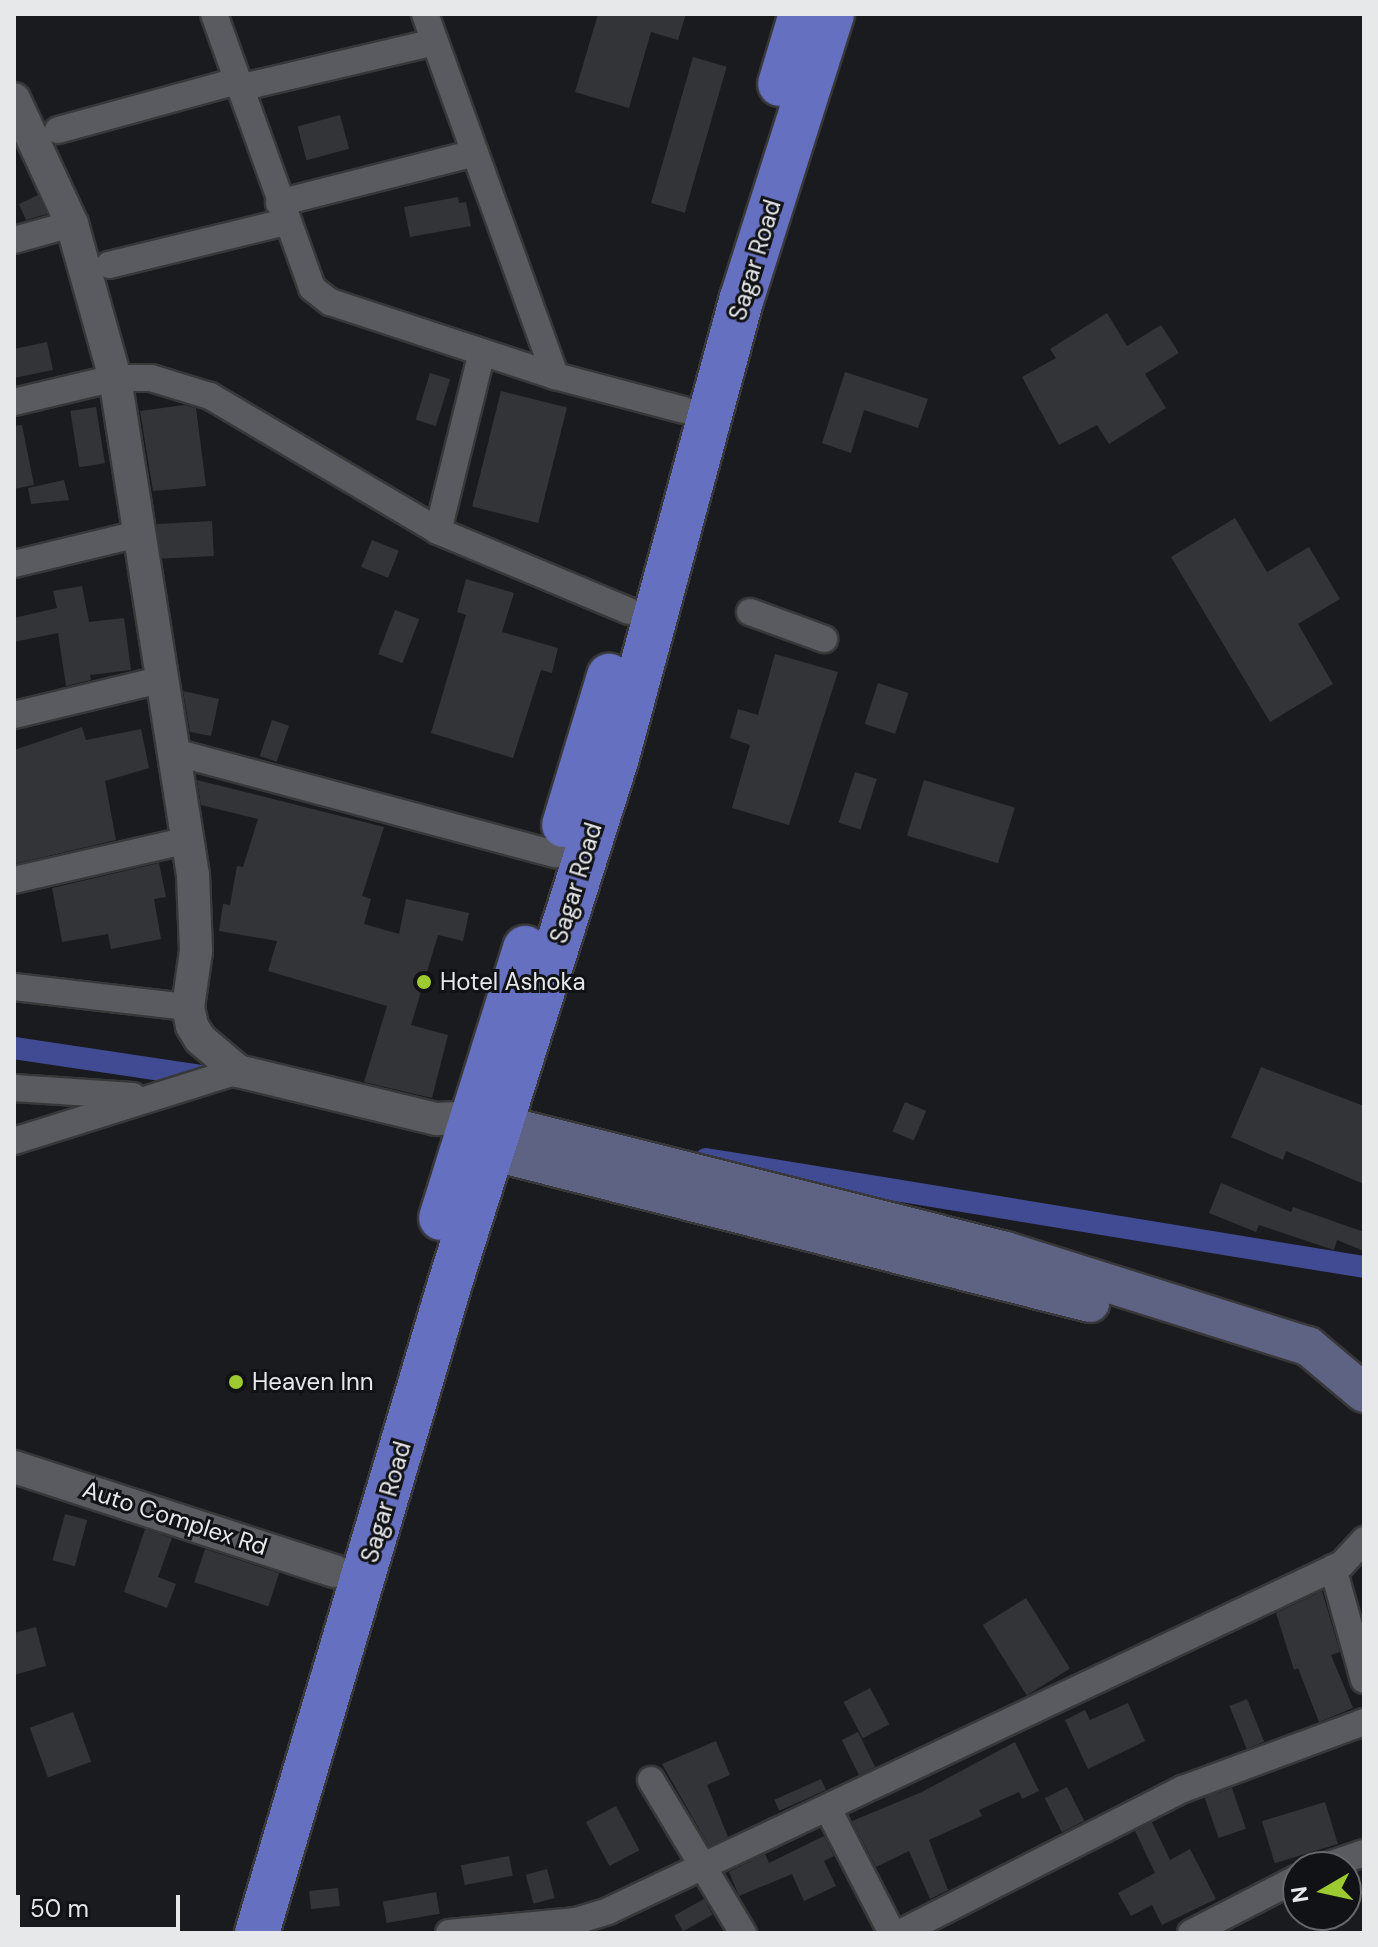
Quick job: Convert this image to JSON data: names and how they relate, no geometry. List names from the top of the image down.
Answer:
{
  "streets": {
    "highway": ["Sagar Road"],
    "street": ["Auto Complex Rd"]
  },
  "crossings": [
    ["Sagar Road", "Auto Complex Rd"]
  ],
  "places": ["Hotel Ashoka", "Heaven Inn"],
  "scale_bar": "50 m",
  "north": "left"
}
